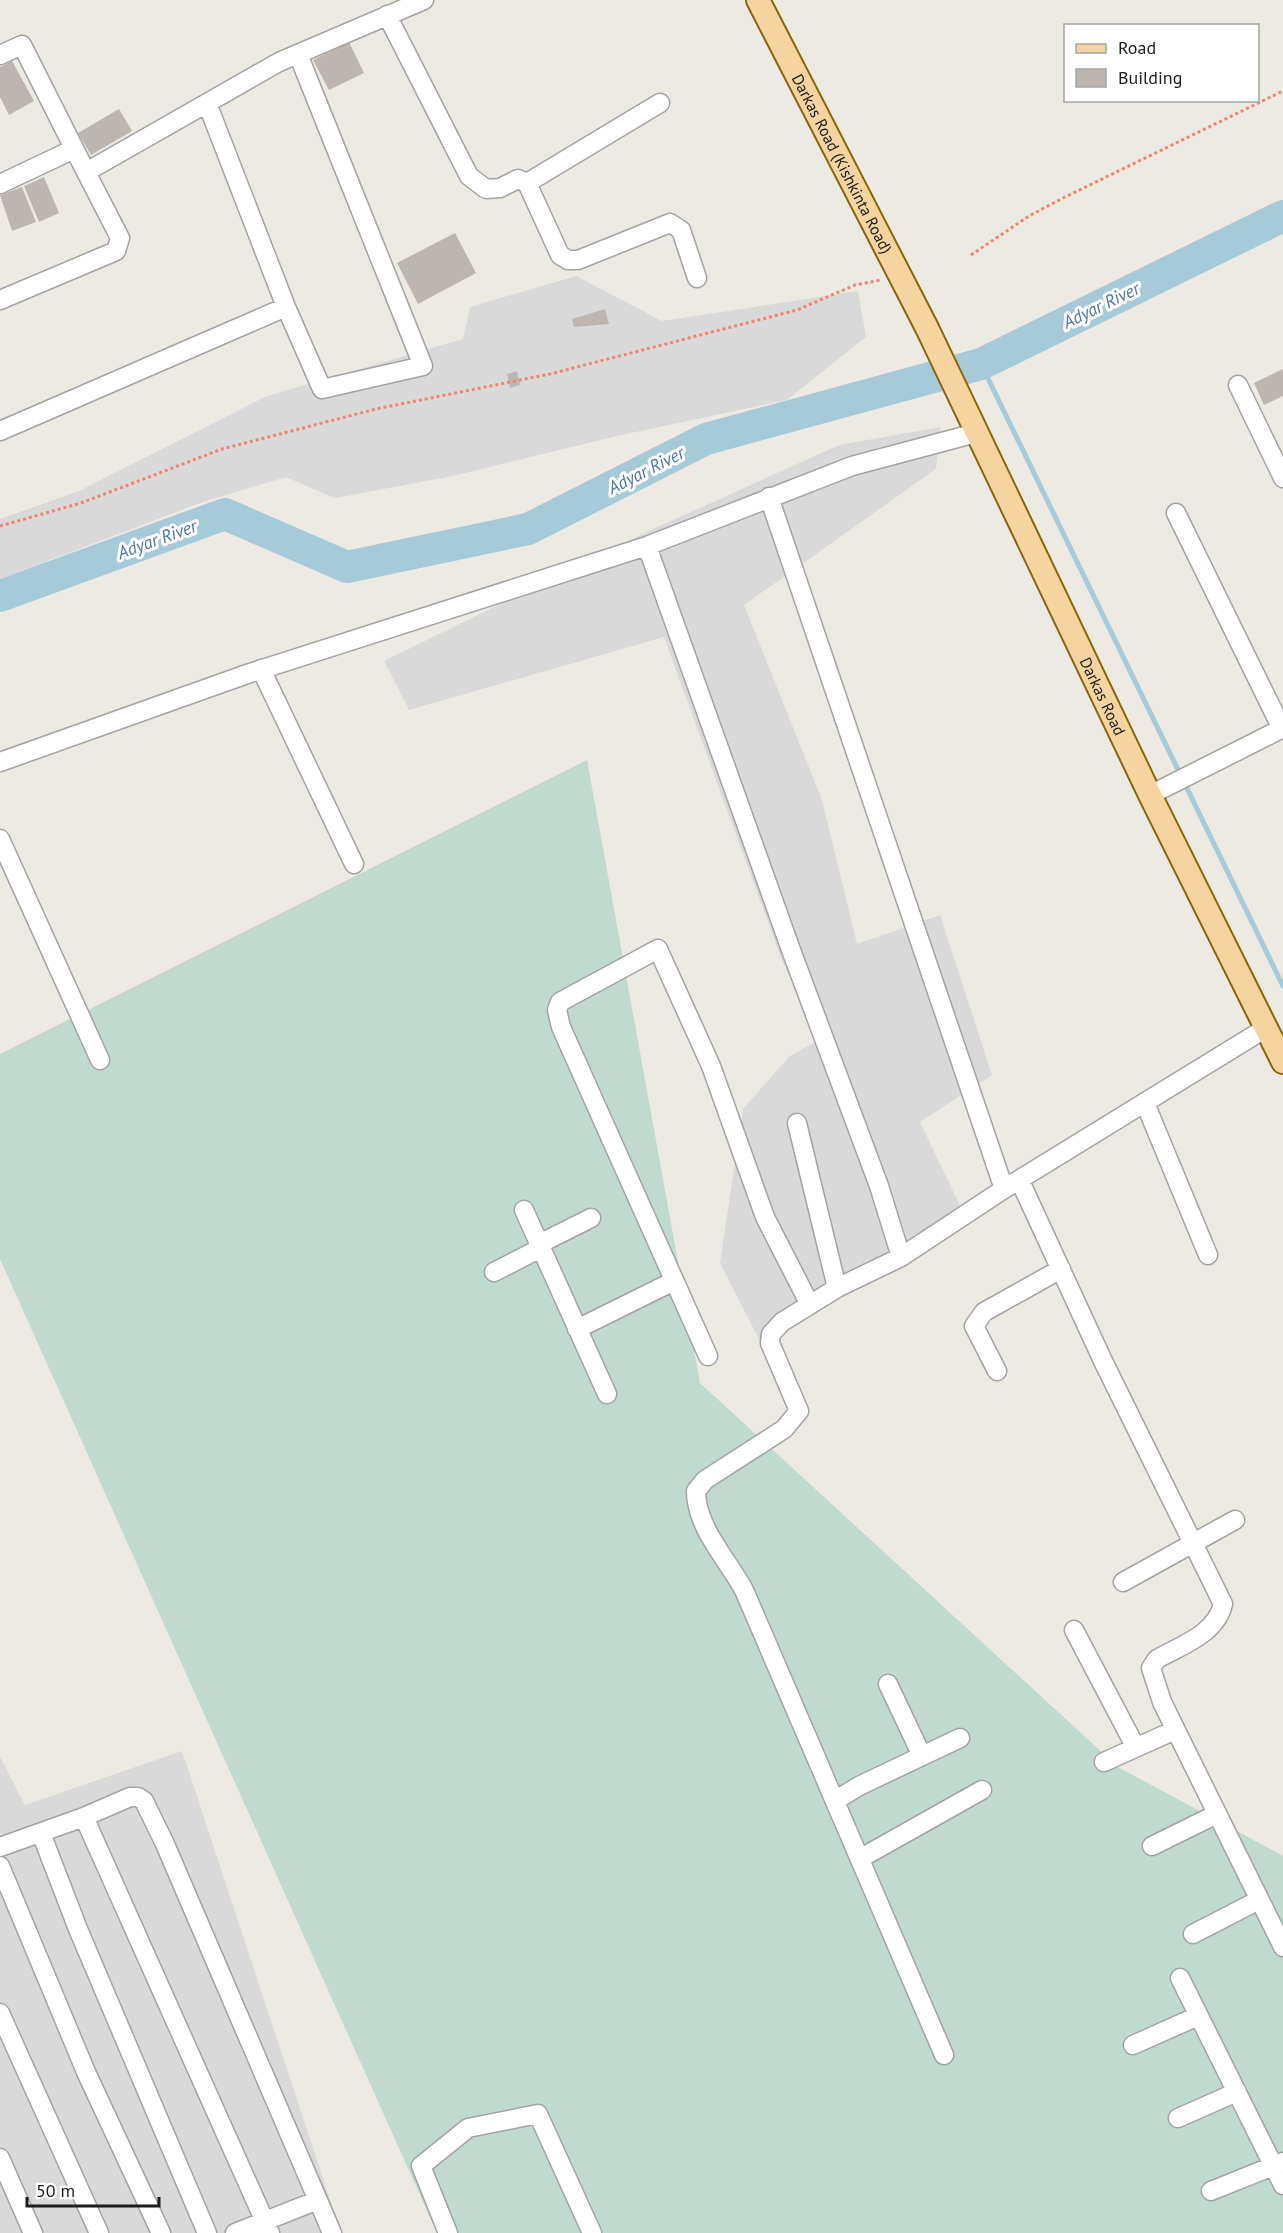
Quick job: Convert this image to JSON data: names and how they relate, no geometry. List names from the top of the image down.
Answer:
{
  "streets": {
    "main road": ["Darkas Road (Kishkinta Road)", "Darkas Road"]
  },
  "crossings": [
    ["Darkas Road (Kishkinta Road)", "Darkas Road"]
  ],
  "water": ["Adyar River"],
  "legend": ["Road", "Building"],
  "scale_bar": "50 m"
}
